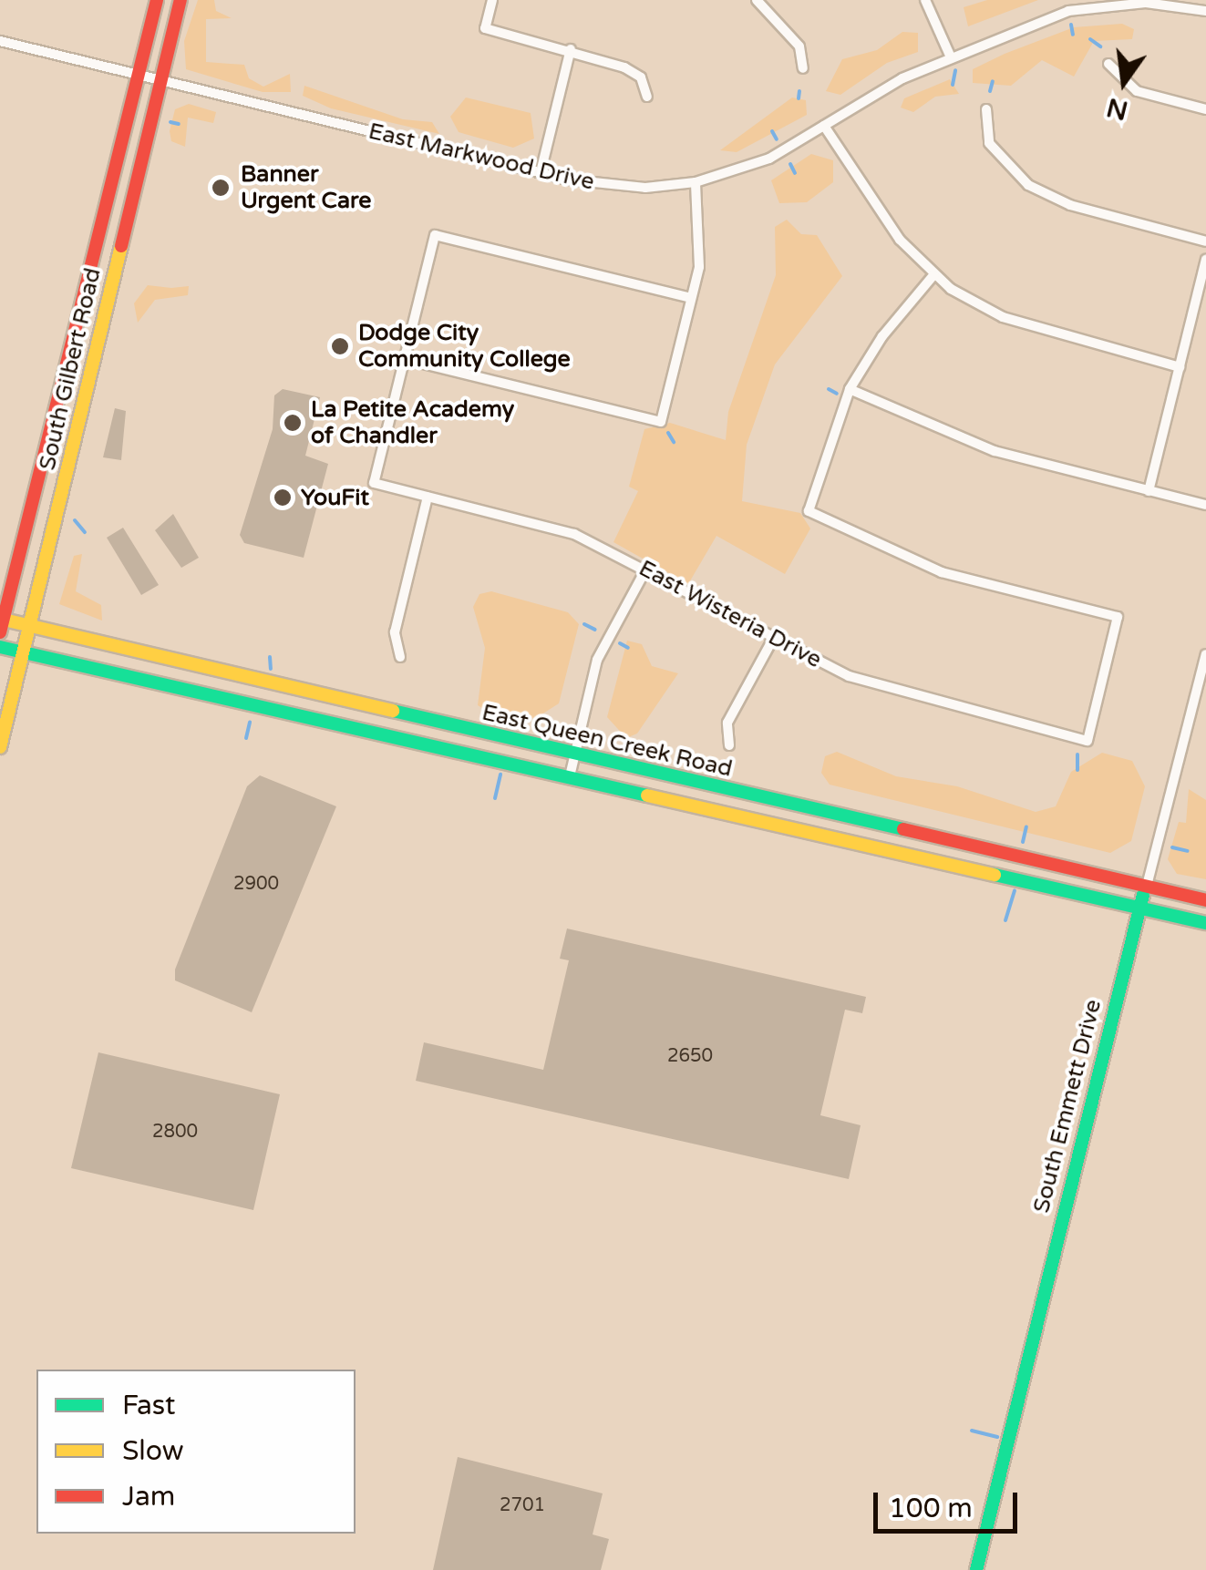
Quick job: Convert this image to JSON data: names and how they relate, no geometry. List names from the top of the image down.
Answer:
{
  "streets": {
    "main road": ["South Gilbert Road", "East Queen Creek Road", "South Emmett Drive"],
    "street": ["East Markwood Drive", "East Wisteria Drive"]
  },
  "crossings": [
    ["East Markwood Drive", "South Gilbert Road"],
    ["South Gilbert Road", "East Queen Creek Road"],
    ["East Queen Creek Road", "South Emmett Drive"]
  ],
  "places": [
    "Banner Urgent Care",
    "Dodge City Community College",
    "La Petite Academy of Chandler",
    "YouFit"
  ],
  "house_numbers": [
    "2900",
    "2650",
    "2800",
    "2701"
  ],
  "legend": ["Fast", "Slow", "Jam"],
  "scale_bar": "100 m",
  "north": "bottom"
}
